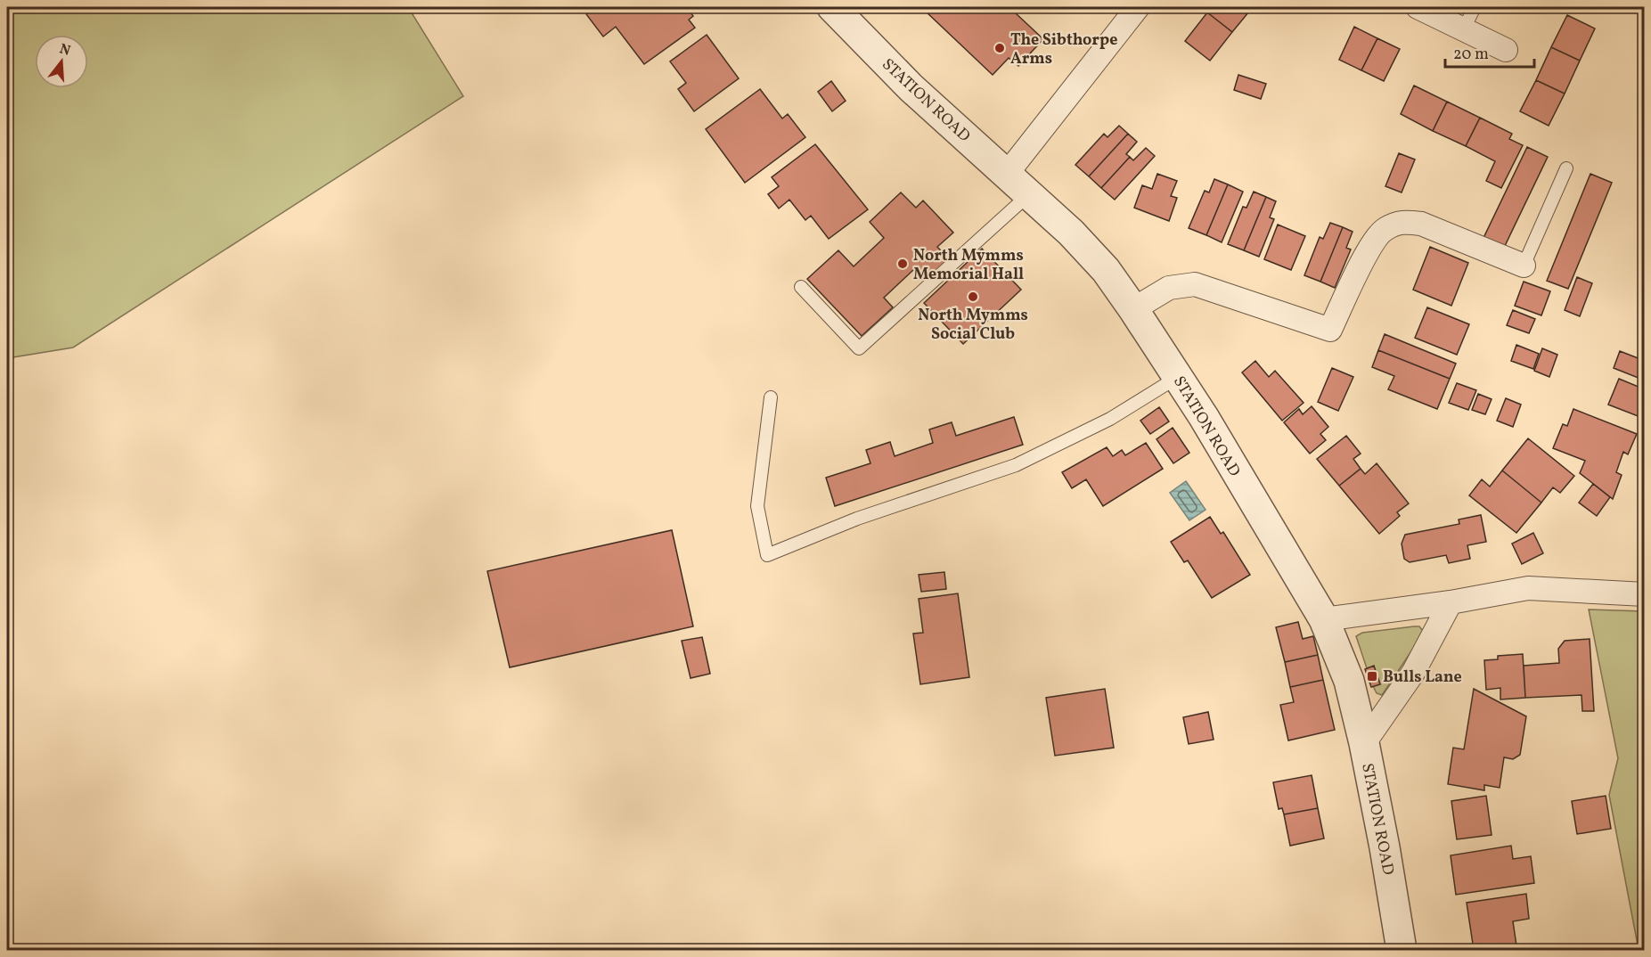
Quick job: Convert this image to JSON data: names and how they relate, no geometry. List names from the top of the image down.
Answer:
{
  "streets": {
    "street": ["STATION ROAD"]
  },
  "places": {
    "other": ["The Sibthorpe Arms", "North Mymms Memorial Hall", "North Mymms Social Club"],
    "transit": ["Bulls Lane"]
  },
  "scale_bar": "20 m",
  "north": "top"
}
